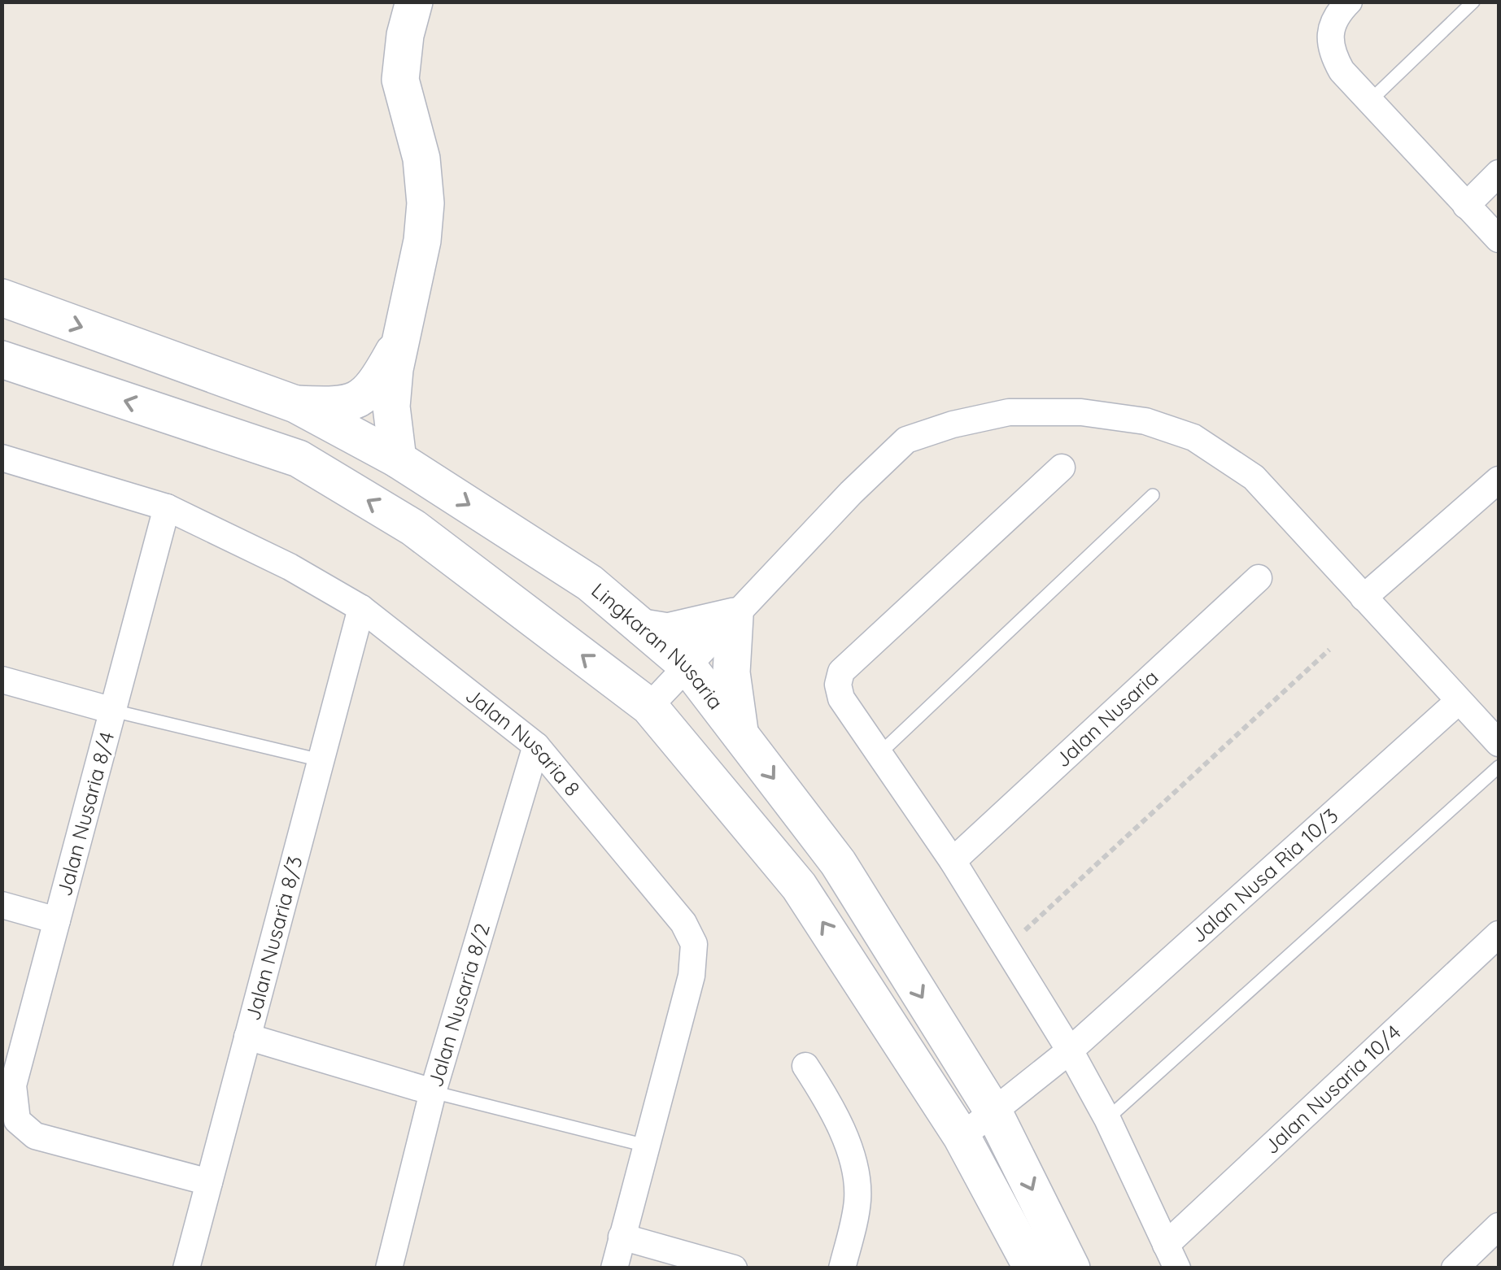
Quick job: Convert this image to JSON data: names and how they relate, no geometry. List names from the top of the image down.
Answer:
{
  "streets": {
    "main road": ["Lingkaran Nusaria"],
    "street": [
      "Jalan Nusaria",
      "Jalan Nusaria 8",
      "Jalan Nusaria 8/4",
      "Jalan Nusa Ria 10/3",
      "Jalan Nusaria 8/3",
      "Jalan Nusaria 8/2",
      "Jalan Nusaria 10/4"
    ]
  },
  "crossings": [
    ["Lingkaran Nusaria", "Jalan Nusa Ria 10/3"],
    ["Jalan Nusaria 8", "Jalan Nusaria 8/4"],
    ["Jalan Nusaria 8", "Jalan Nusaria 8/3"],
    ["Jalan Nusaria 8", "Jalan Nusaria 8/2"]
  ]
}
